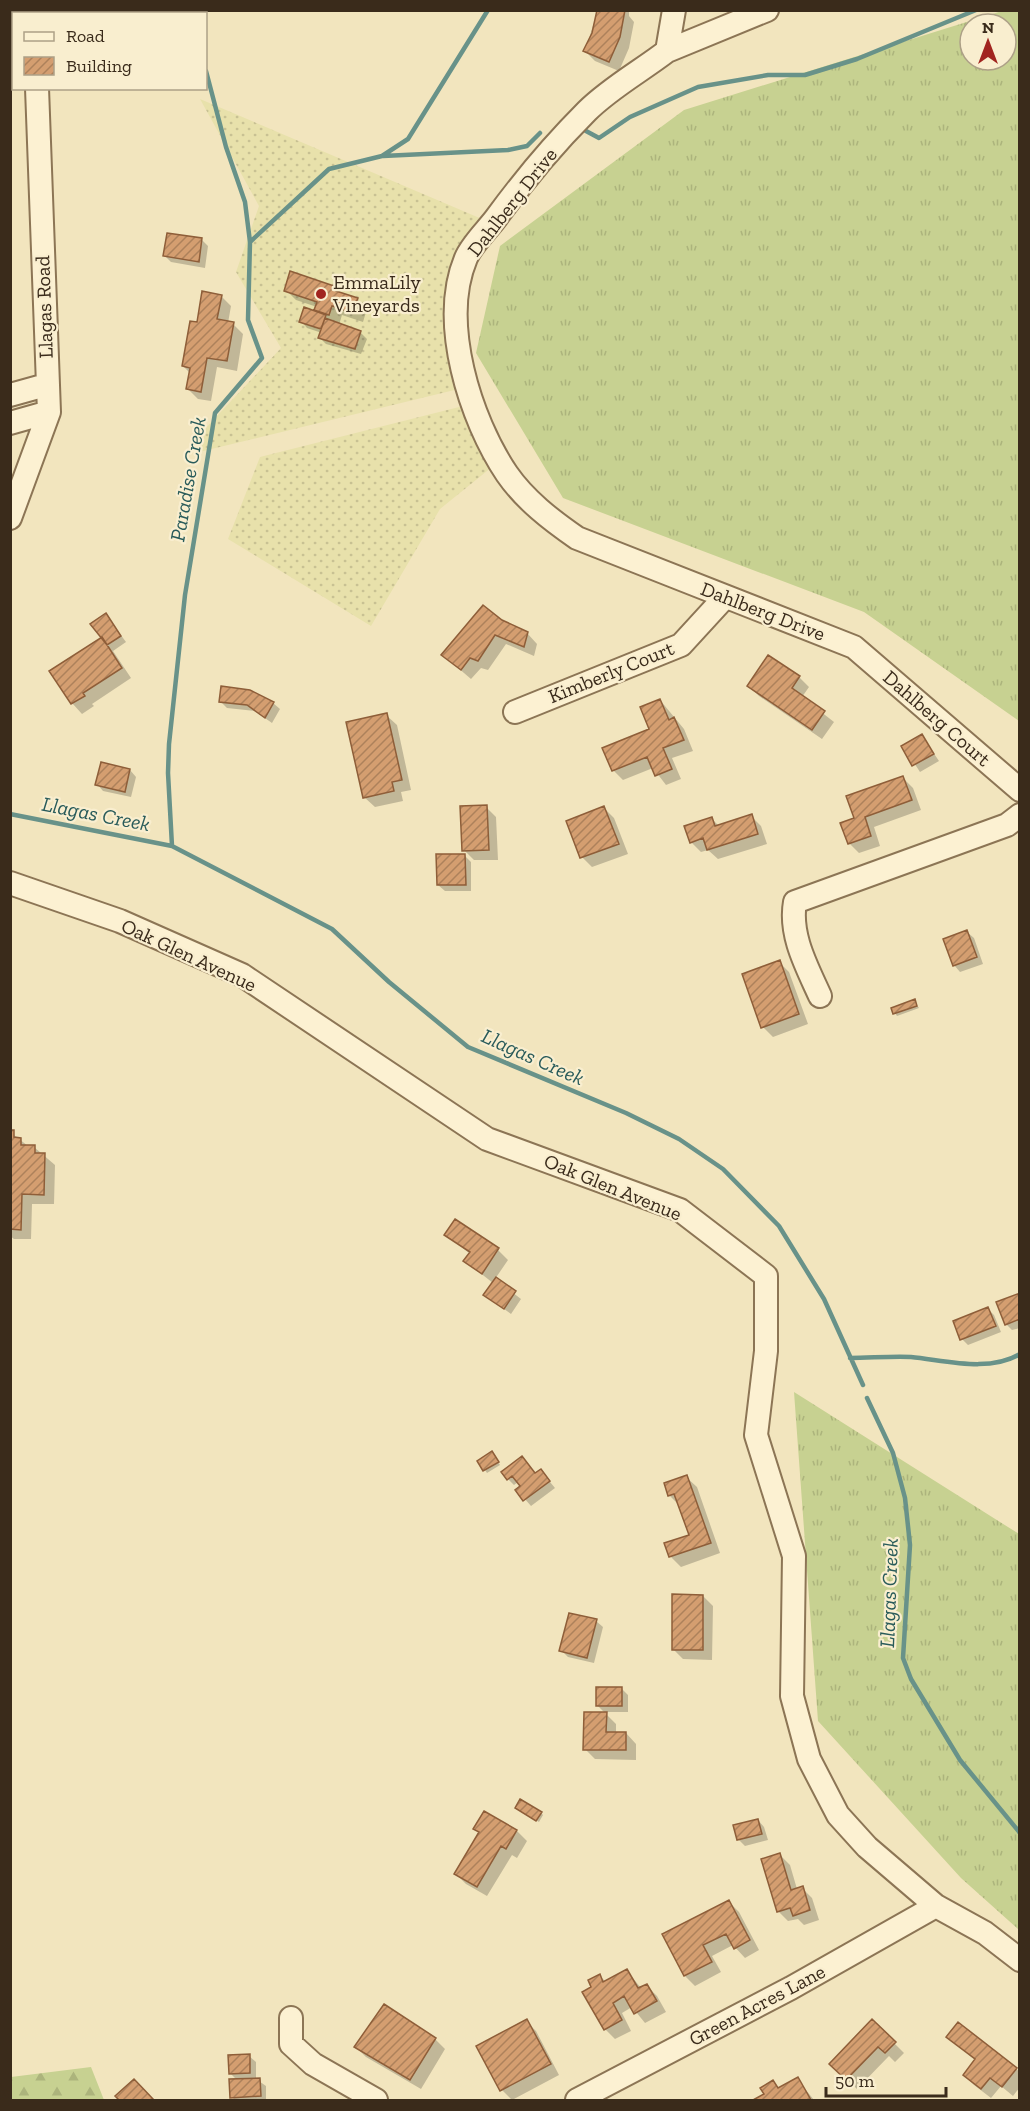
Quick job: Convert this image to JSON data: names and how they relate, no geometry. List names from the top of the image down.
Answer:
{
  "streets": {
    "street": [
      "Dahlberg Drive",
      "Llagas Road",
      "Kimberly Court",
      "Dahlberg Court",
      "Oak Glen Avenue",
      "Green Acres Lane"
    ]
  },
  "crossings": [
    ["Dahlberg Drive", "Kimberly Court"],
    ["Dahlberg Drive", "Dahlberg Court"],
    ["Oak Glen Avenue", "Green Acres Lane"]
  ],
  "water": ["Paradise Creek", "Llagas Creek"],
  "places": ["EmmaLily Vineyards"],
  "legend": ["Road", "Building"],
  "scale_bar": "50 m",
  "north": "top"
}
